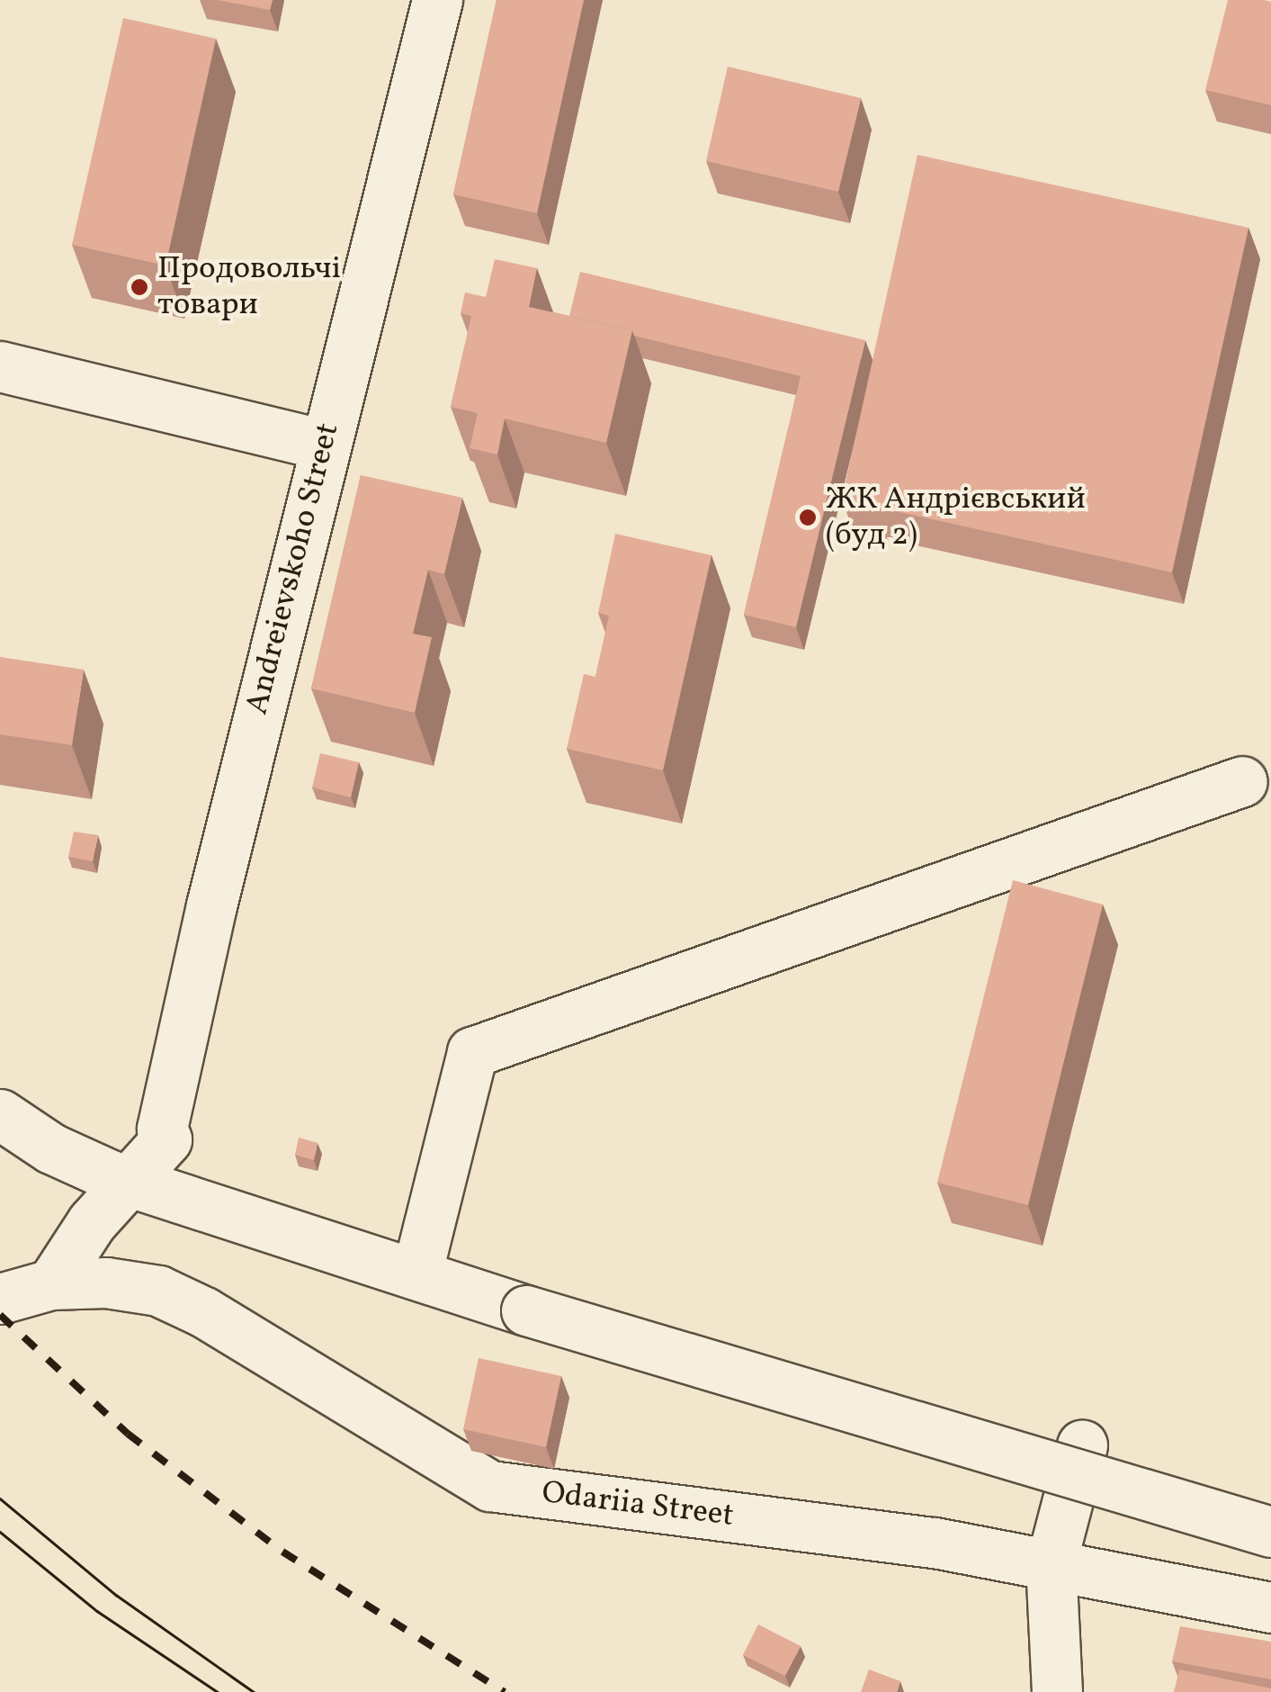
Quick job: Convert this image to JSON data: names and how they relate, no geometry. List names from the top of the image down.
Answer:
{
  "streets": {
    "street": ["Andreievskoho Street", "Odariia Street"]
  },
  "places": ["Продовольчі товари", "ЖК Андрієвський (буд 2)"]
}
